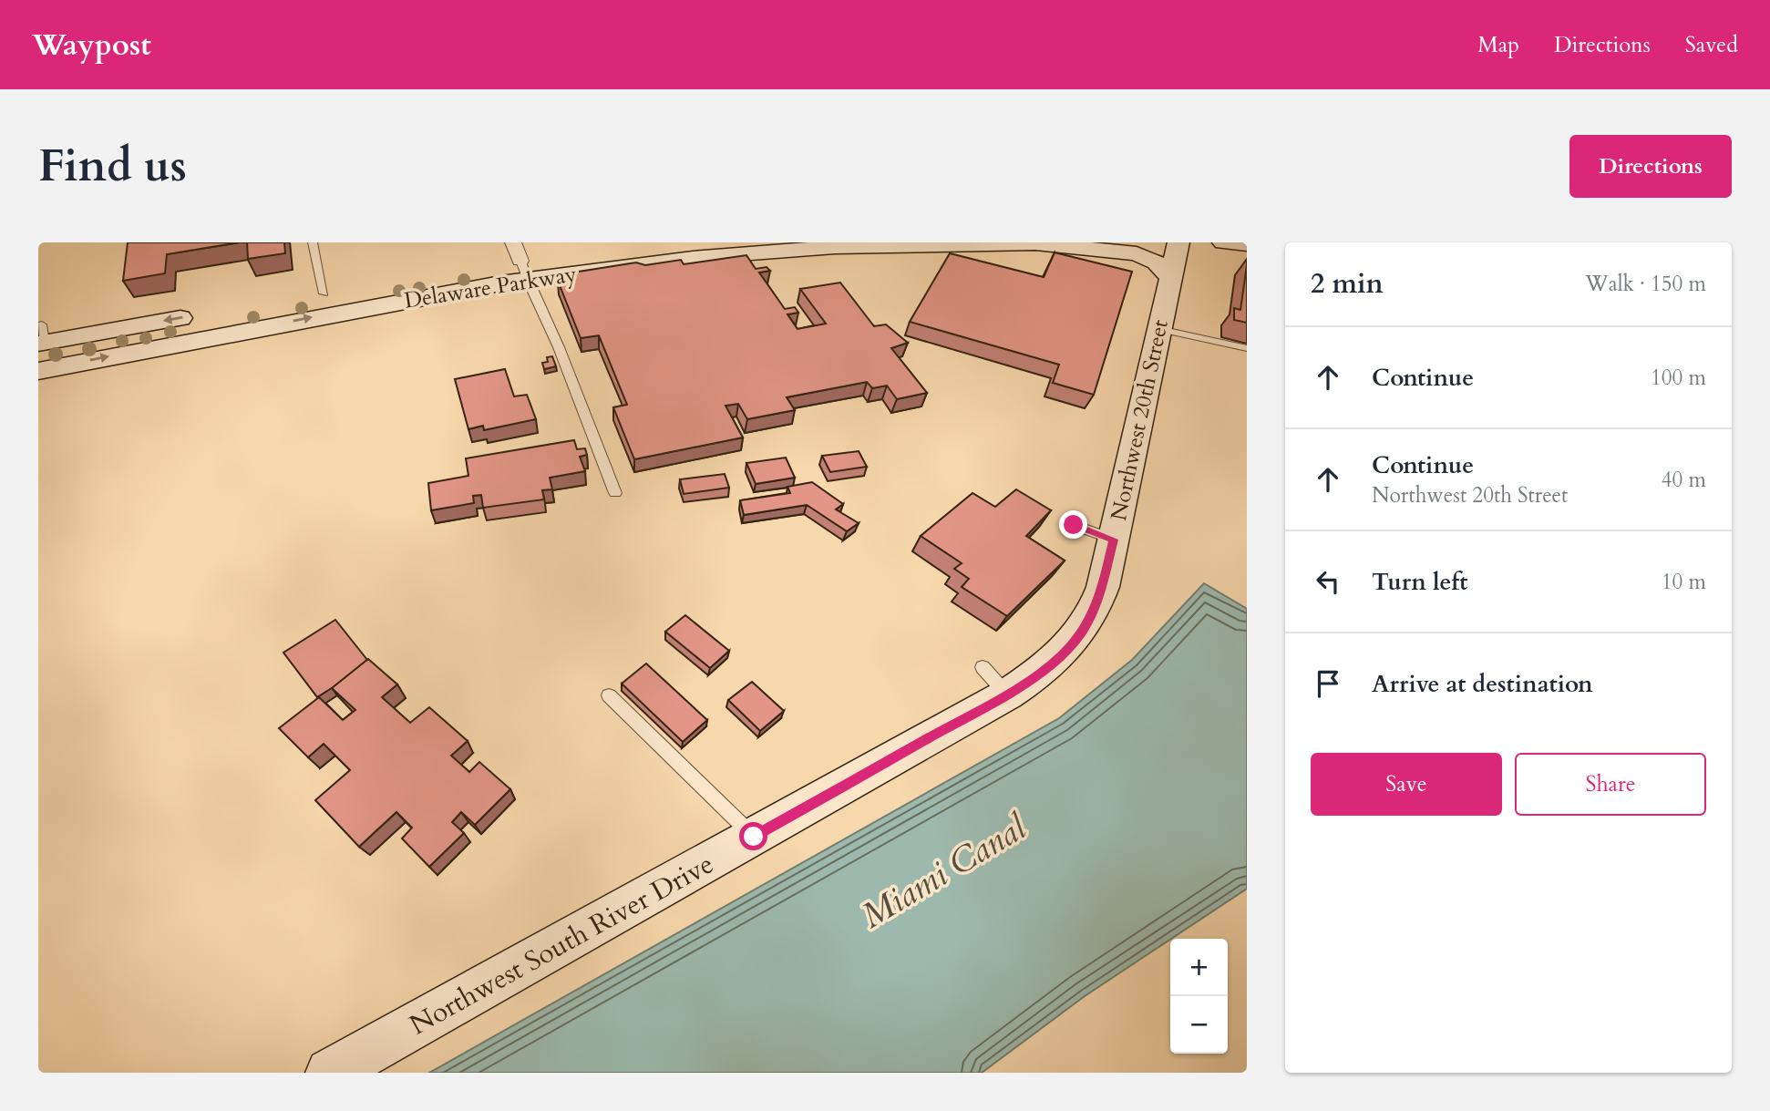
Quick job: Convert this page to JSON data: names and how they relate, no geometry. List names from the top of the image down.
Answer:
{
  "streets": {
    "street": ["Delaware Parkway", "Northwest 20th Street", "Northwest South River Drive"]
  },
  "crossings": [
    ["Delaware Parkway", "Northwest 20th Street"],
    ["Northwest 20th Street", "Northwest South River Drive"]
  ],
  "water": ["Miami Canal"],
  "page": {
    "header": "Waypost",
    "nav": ["Map", "Directions", "Saved"],
    "buttons": [
      "Directions",
      ["Save", "Share"]
    ],
    "title": "Find us",
    "heading": ["2 min", "Walk · 150 m"],
    "list": [
      ["Continue", "100 m"],
      ["Continue", "Northwest 20th Street", "40 m"],
      ["Turn left", "10 m"],
      "Arrive at destination"
    ],
    "map_buttons": ["+", "−"]
  }
}
